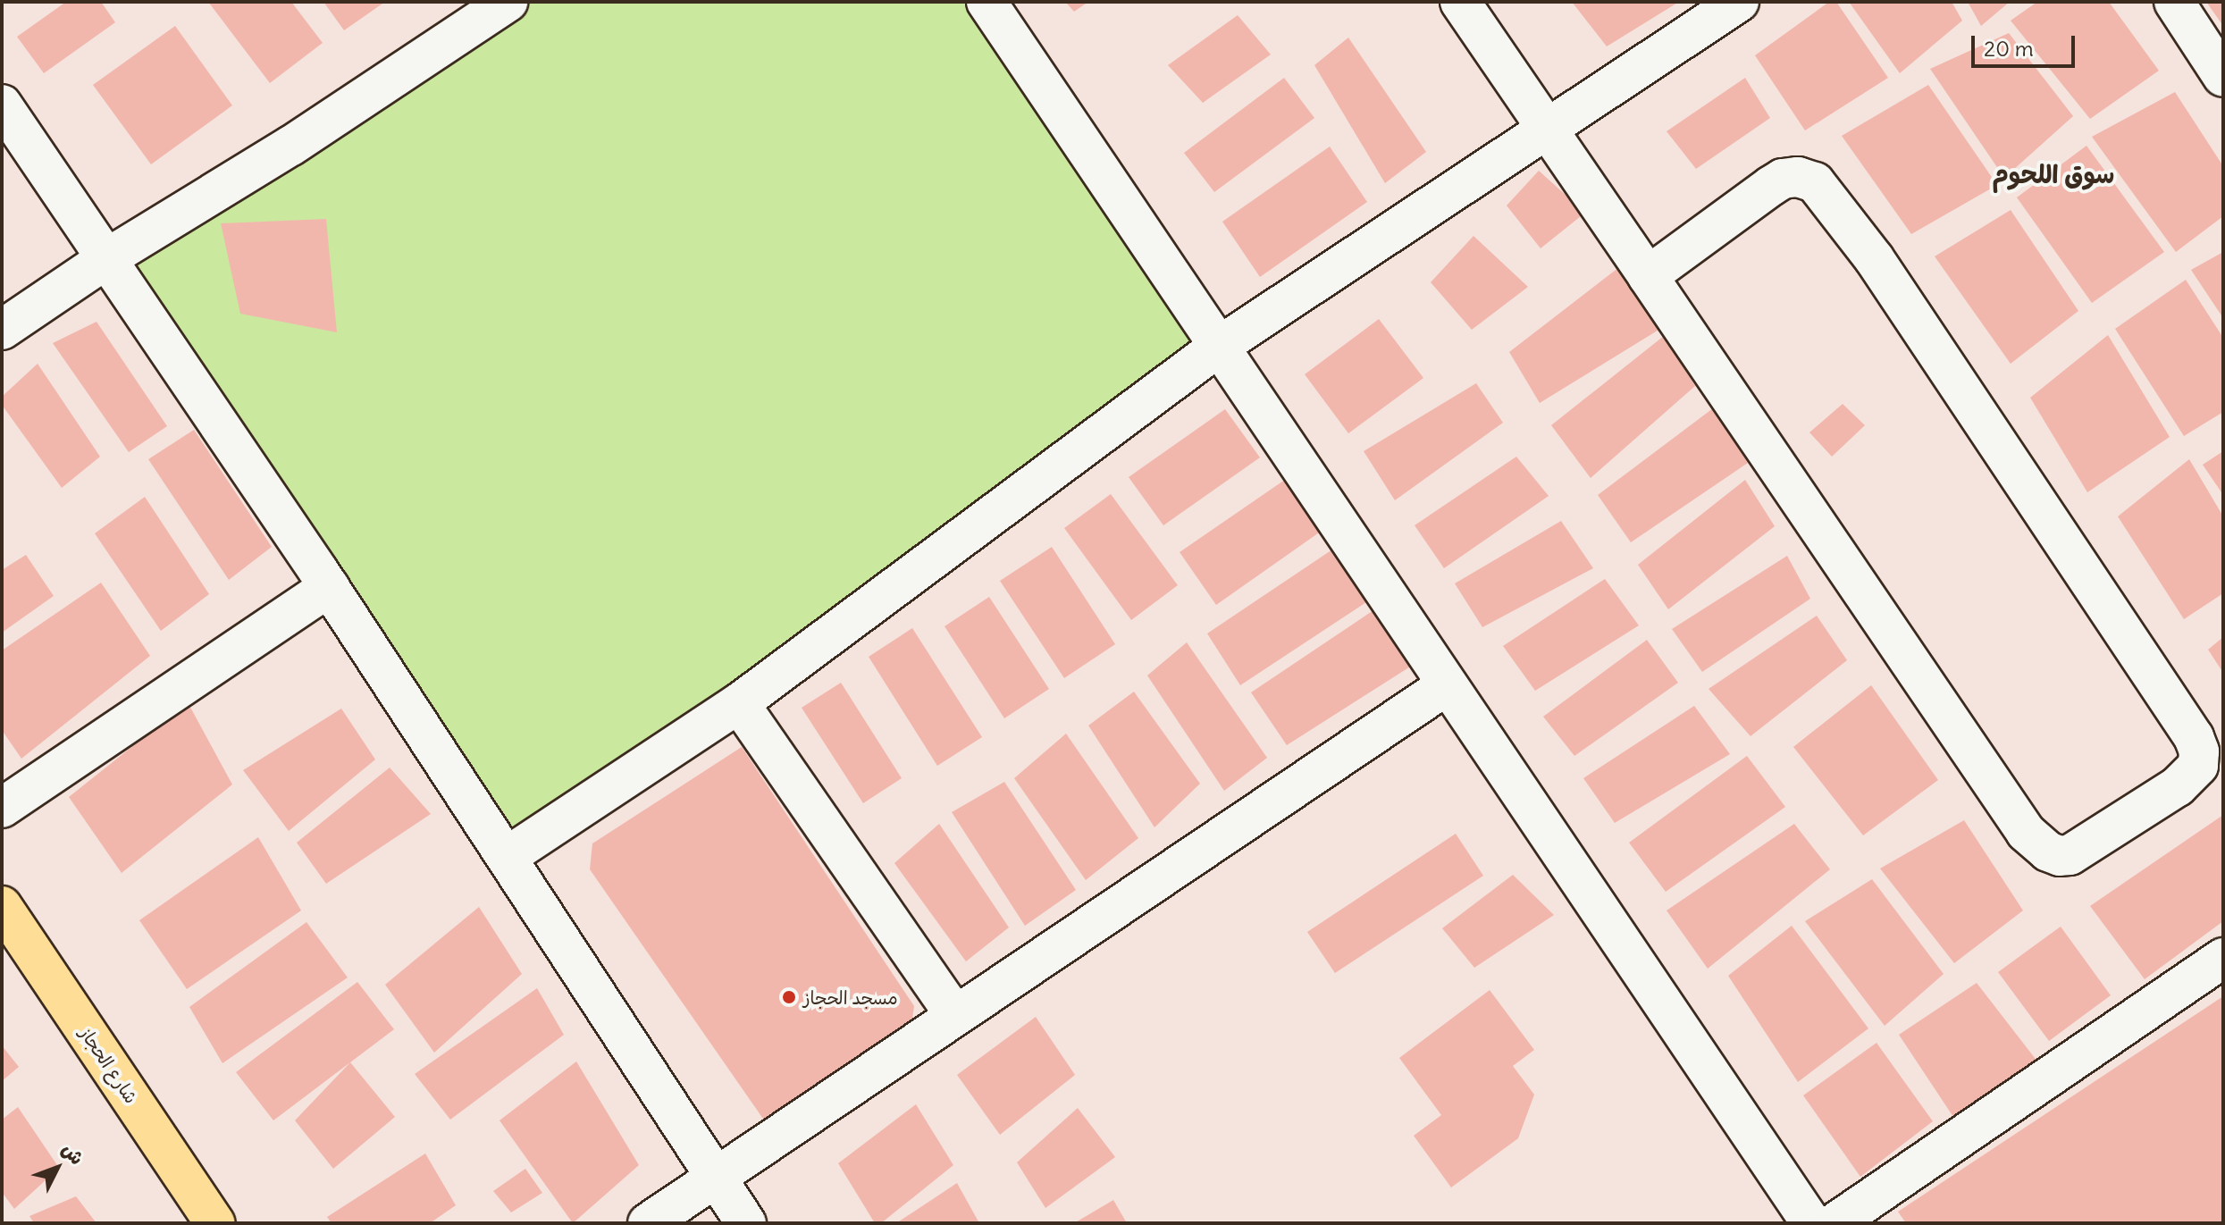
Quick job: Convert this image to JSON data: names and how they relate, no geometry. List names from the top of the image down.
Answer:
{
  "streets": {
    "main road": ["شارع الحجاز"]
  },
  "districts": ["سوق اللحوم"],
  "places": ["مسجد الحجاز"],
  "scale_bar": "20 m",
  "north": "top right"
}
